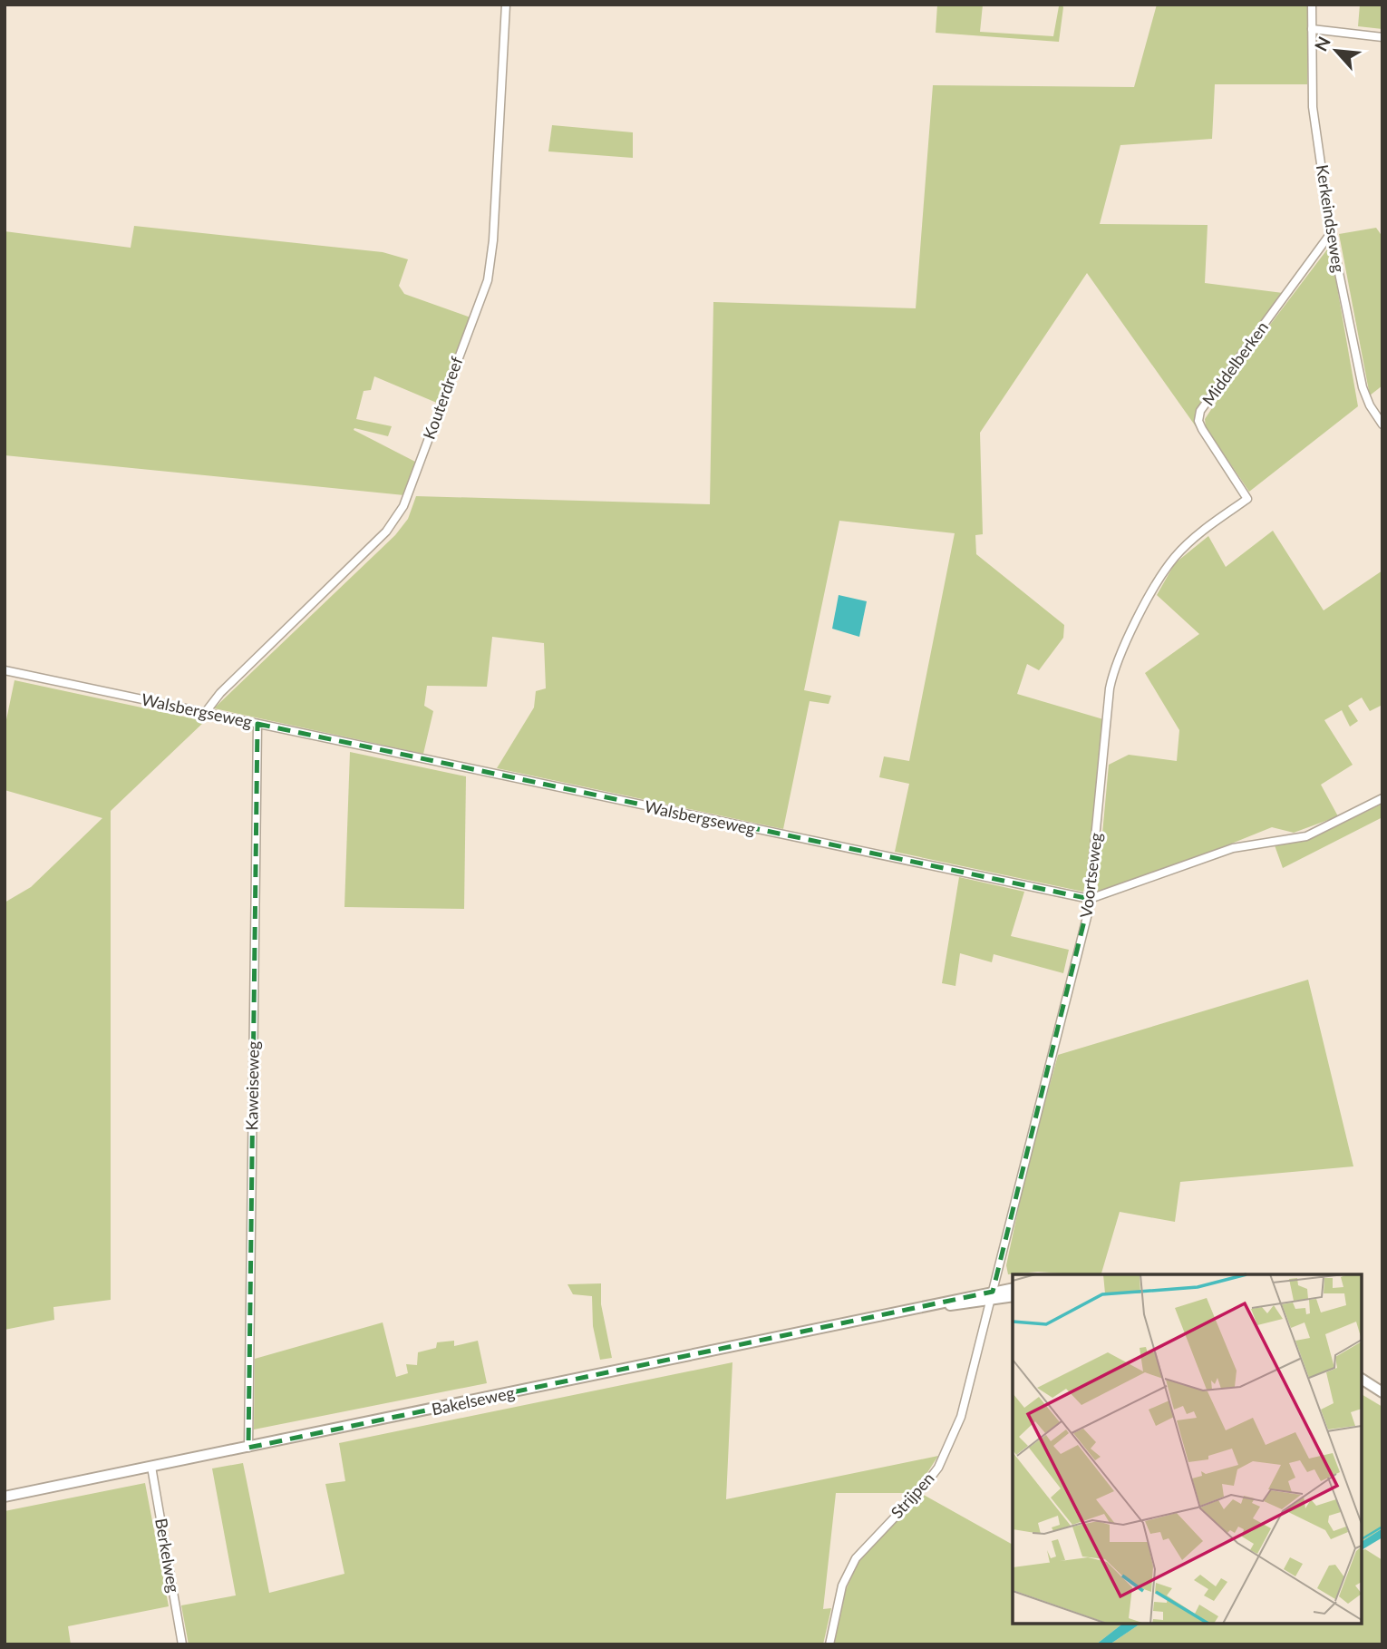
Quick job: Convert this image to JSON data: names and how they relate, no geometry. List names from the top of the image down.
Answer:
{
  "streets": {
    "main road": ["Bakelseweg"],
    "street": [
      "Kerkeindseweg",
      "Middelberken",
      "Kouterdreef",
      "Walsbergseweg",
      "Voortseweg",
      "Kaweiseweg",
      "Strijpen",
      "Berkelweg"
    ]
  },
  "crossings": [
    ["Kerkeindseweg", "Middelberken"],
    ["Middelberken", "Voortseweg"],
    ["Kouterdreef", "Walsbergseweg"],
    ["Walsbergseweg", "Voortseweg"],
    ["Walsbergseweg", "Kaweiseweg"],
    ["Voortseweg", "Bakelseweg"],
    ["Voortseweg", "Strijpen"],
    ["Kaweiseweg", "Bakelseweg"],
    ["Bakelseweg", "Strijpen"],
    ["Bakelseweg", "Berkelweg"]
  ],
  "north": "top left"
}
